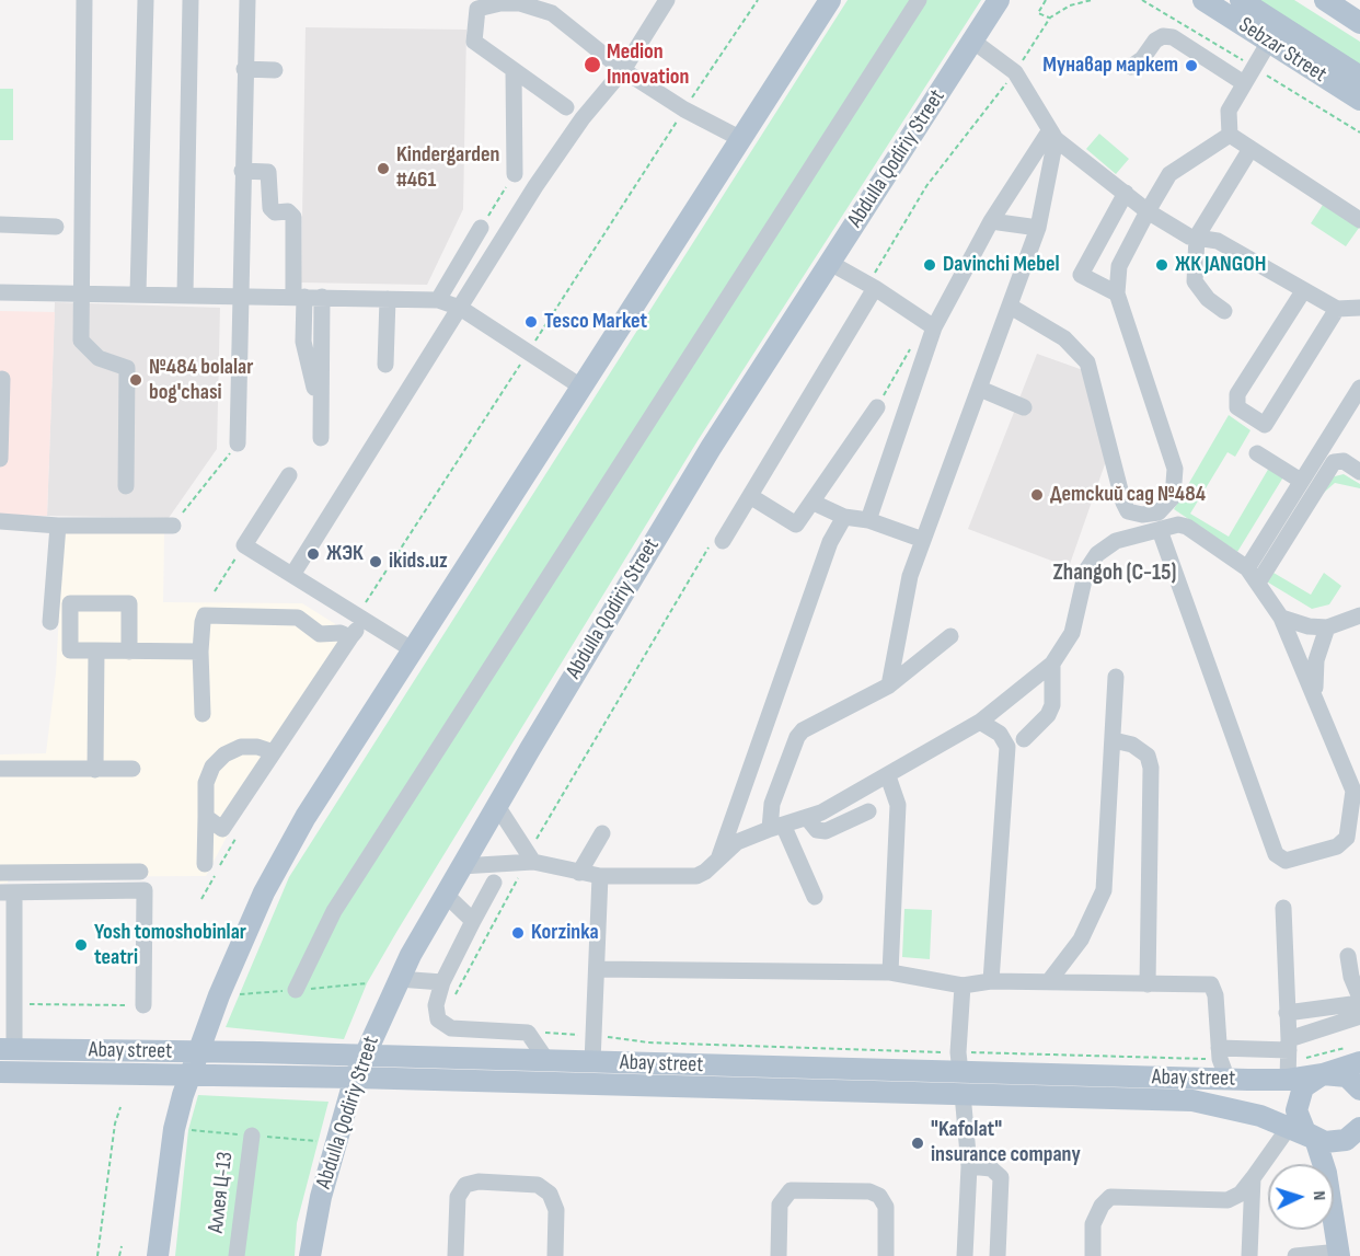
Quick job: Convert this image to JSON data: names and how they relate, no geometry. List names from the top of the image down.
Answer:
{
  "streets": {
    "main road": ["Sebzar Street", "Abdulla Qodiriy Street", "Abay street"],
    "street": ["Аллея Ц-13"]
  },
  "crossings": [
    ["Abdulla Qodiriy Street", "Abay street"]
  ],
  "districts": ["Zhangoh (C-15)"],
  "places": [
    "Medion Innovation",
    "Мунавар маркет",
    "Kindergarden #461",
    "Davinchi Mebel",
    "ЖК JANGOH",
    "Tesco Market",
    "№484 bolalar bog'chasi",
    "Детский сад №484",
    "ЖЭК",
    "ikids.uz",
    "Korzinka",
    "Yosh tomoshobinlar teatri",
    "\"Kafolat\" insurance company"
  ],
  "north": "right"
}
